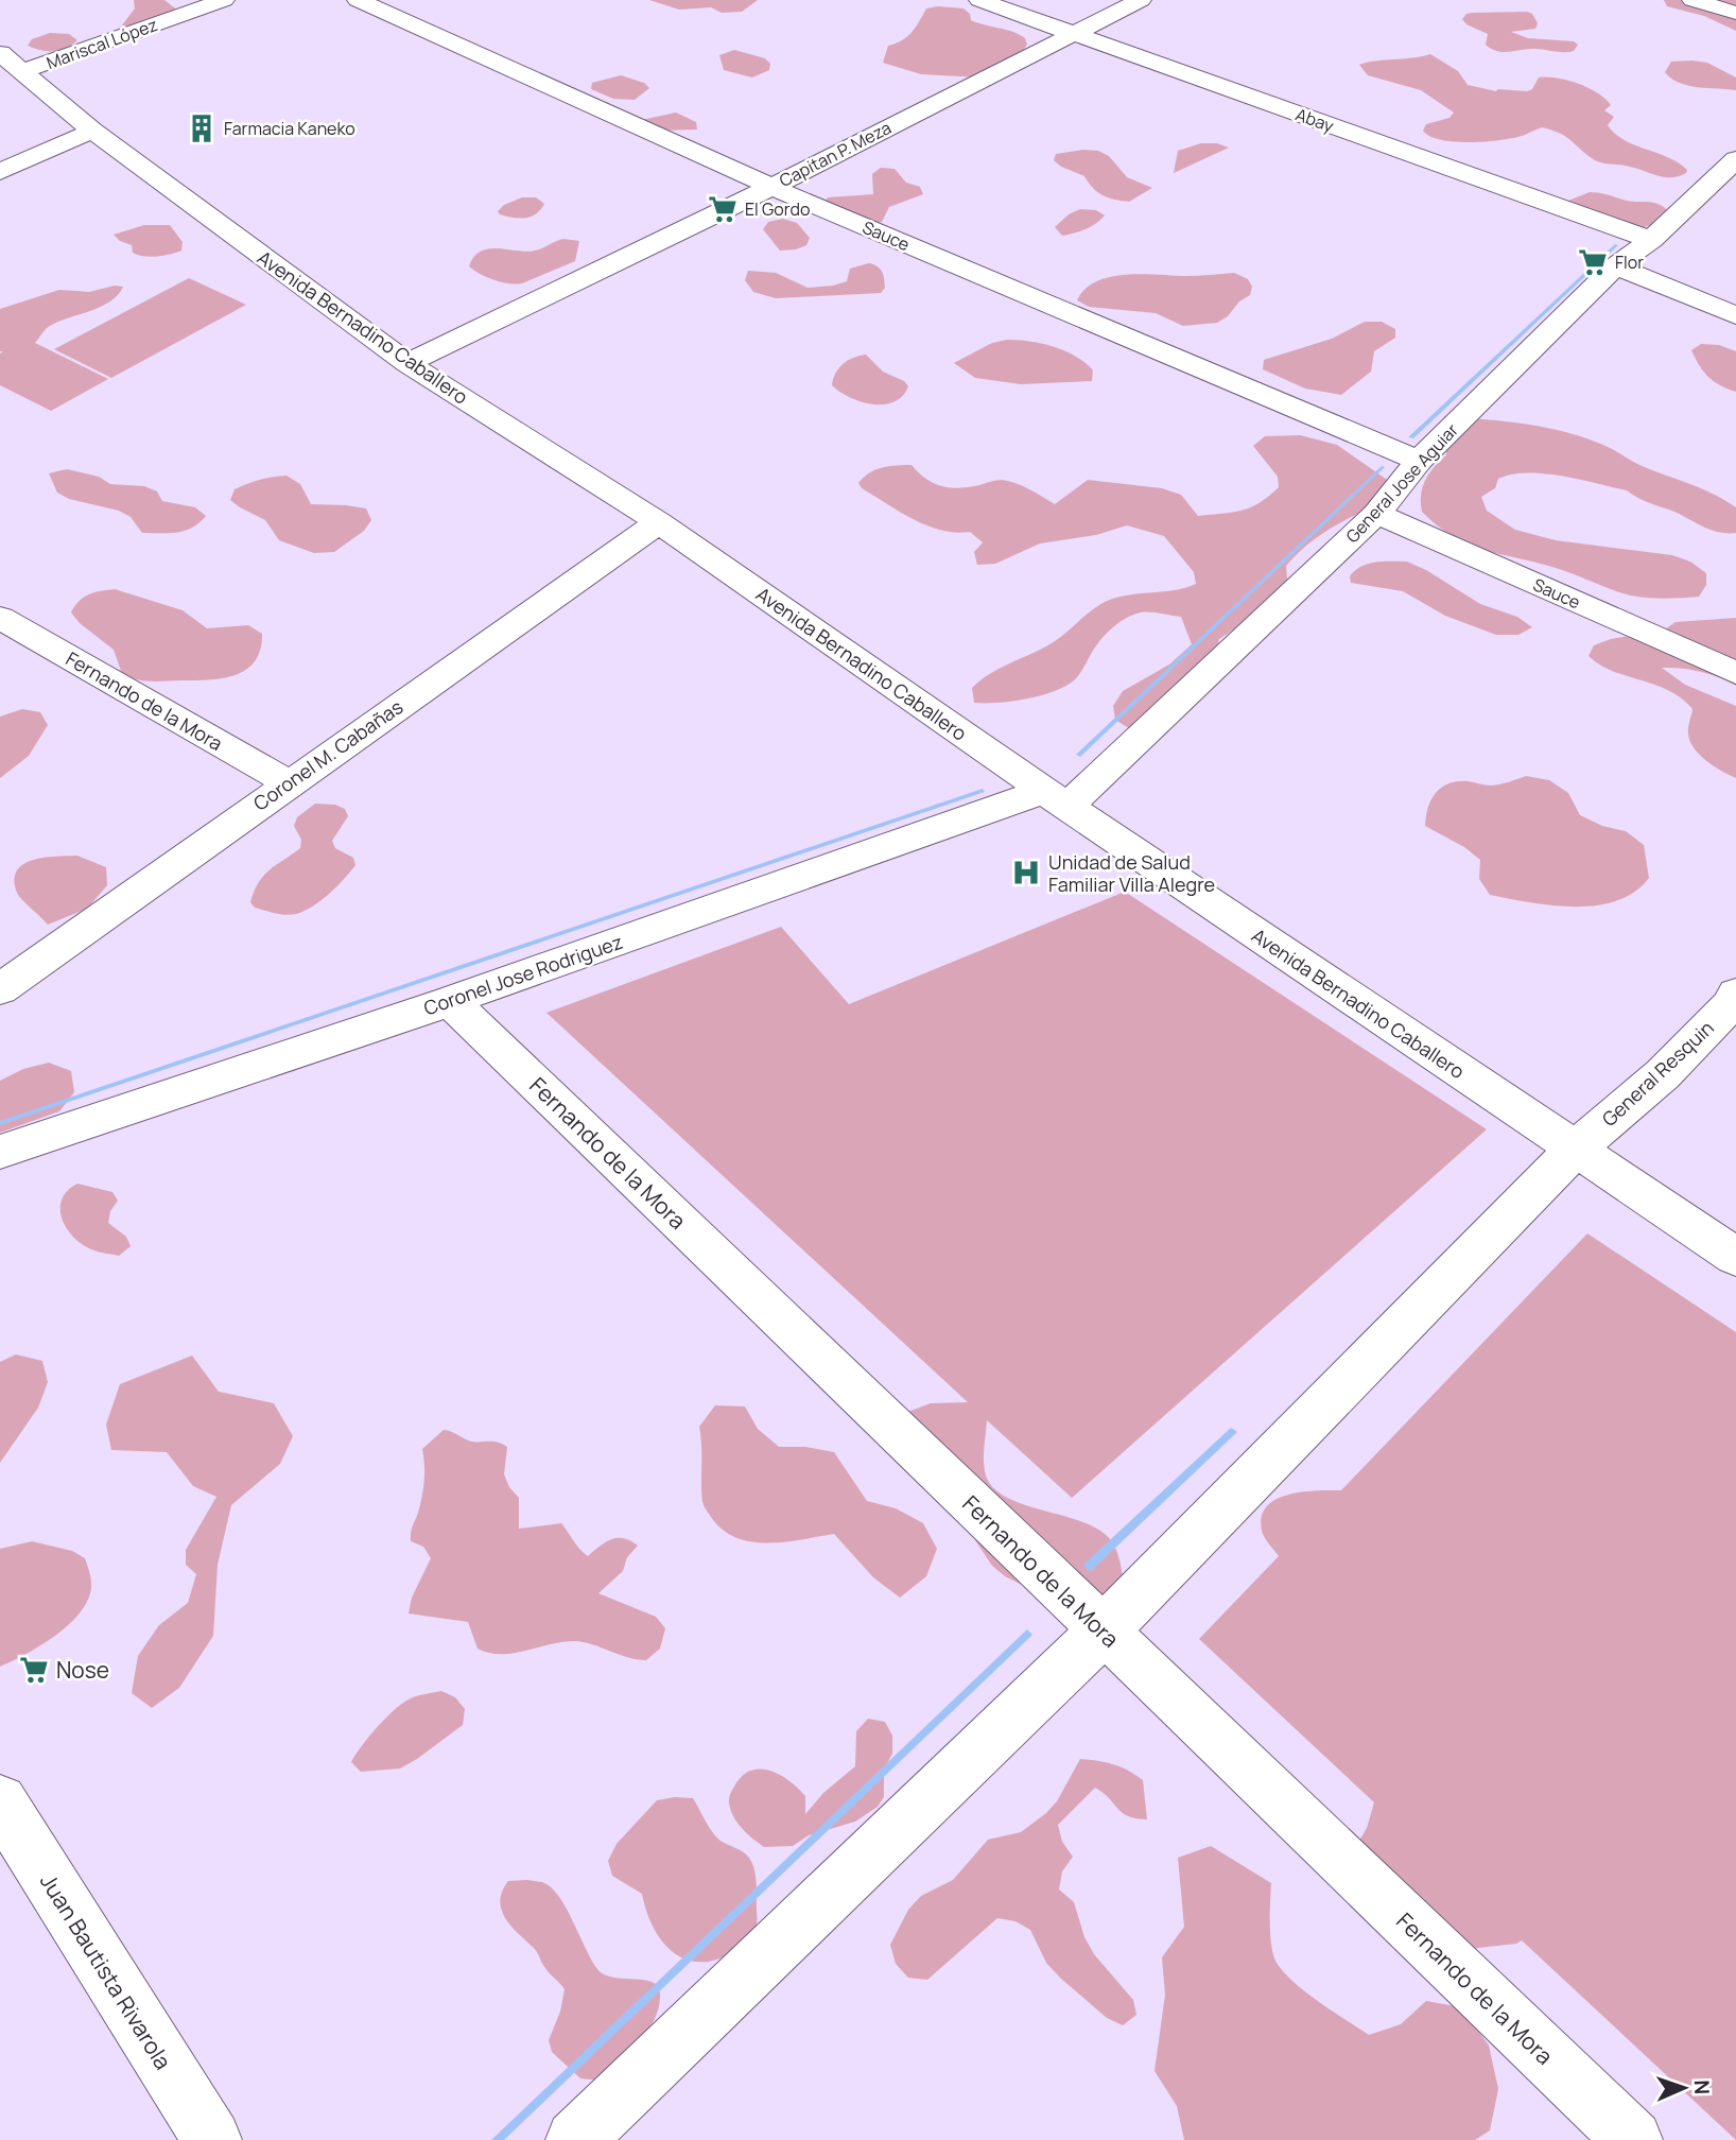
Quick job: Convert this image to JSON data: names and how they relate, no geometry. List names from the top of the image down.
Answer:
{
  "streets": {
    "street": [
      "Mariscal López",
      "Abay",
      "Capitan P. Meza",
      "Sauce",
      "Avenida Bernadino Caballero",
      "General Jose Aguiar",
      "Fernando de la Mora",
      "Coronel M. Cabañas",
      "Coronel Jose Rodriguez",
      "General Resquin",
      "Juan Bautista Rivarola"
    ]
  },
  "crossings": [
    ["Mariscal López", "Avenida Bernadino Caballero"],
    ["Abay", "Capitan P. Meza"],
    ["Abay", "General Jose Aguiar"],
    ["Capitan P. Meza", "Sauce"],
    ["Capitan P. Meza", "Avenida Bernadino Caballero"],
    ["Sauce", "General Jose Aguiar"],
    ["Avenida Bernadino Caballero", "General Jose Aguiar"],
    ["Avenida Bernadino Caballero", "Coronel M. Cabañas"],
    ["Avenida Bernadino Caballero", "Coronel Jose Rodriguez"],
    ["Avenida Bernadino Caballero", "General Resquin"],
    ["General Jose Aguiar", "Coronel Jose Rodriguez"],
    ["Fernando de la Mora", "Coronel M. Cabañas"],
    ["Fernando de la Mora", "Coronel Jose Rodriguez"],
    ["Fernando de la Mora", "General Resquin"]
  ],
  "places": {
    "building": ["Farmacia Kaneko"],
    "supermarket": ["El Gordo", "Flor", "Nose"],
    "hospital": ["Unidad de Salud Familiar Villa Alegre"]
  },
  "north": "right"
}
